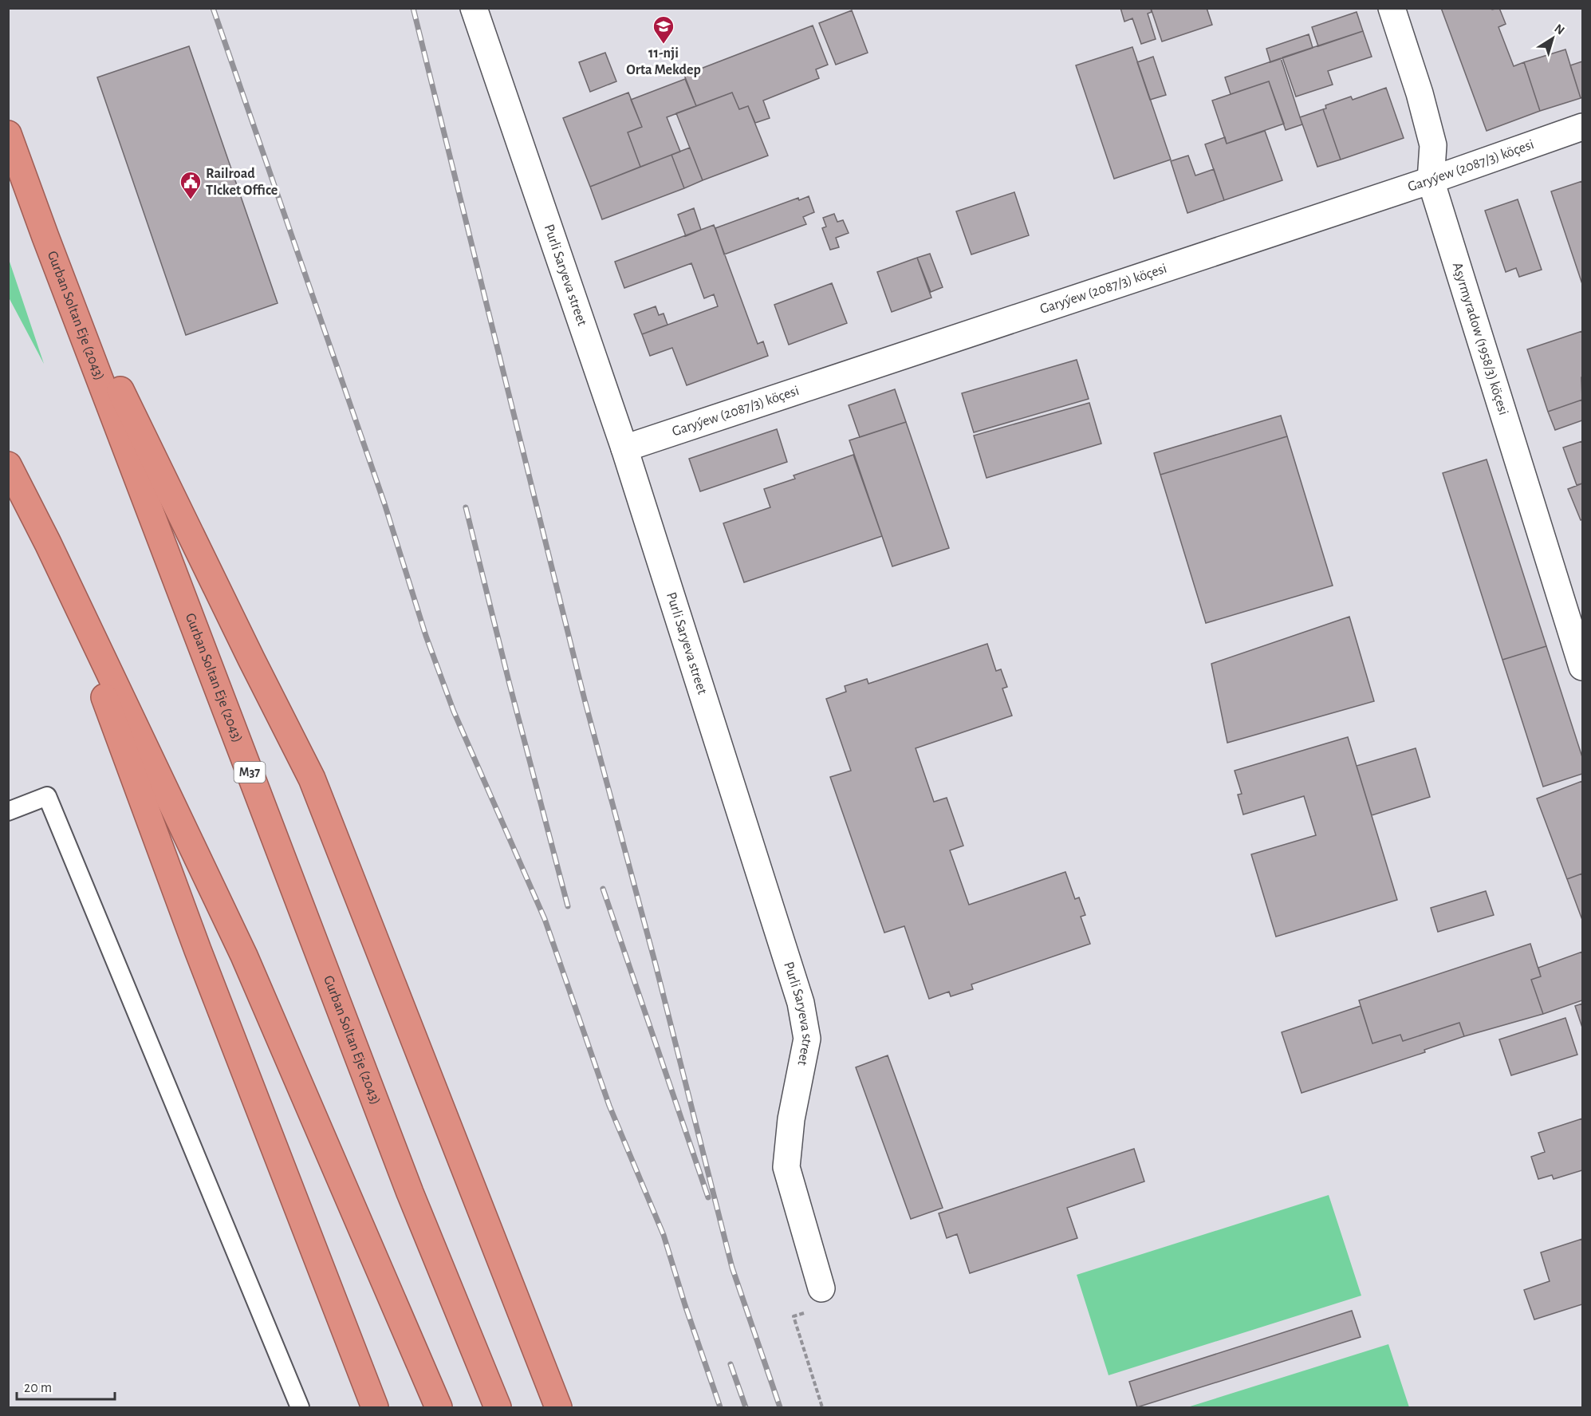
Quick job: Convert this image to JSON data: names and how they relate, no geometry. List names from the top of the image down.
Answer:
{
  "streets": {
    "highway": ["Gurban Soltan Eje (2043)", "M37"],
    "street": ["Garyýew (2087/3) köçesi", "Purli Saryeva street", "Aşyrmyradow (1958/3) köçesi"]
  },
  "crossings": [
    ["Garyýew (2087/3) köçesi", "Purli Saryeva street"],
    ["Garyýew (2087/3) köçesi", "Aşyrmyradow (1958/3) köçesi"]
  ],
  "places": {
    "school or university": ["11-nji Orta Mekdep"],
    "public building": ["Railroad TIcket Office"]
  },
  "scale_bar": "20 m",
  "north": "top right"
}
